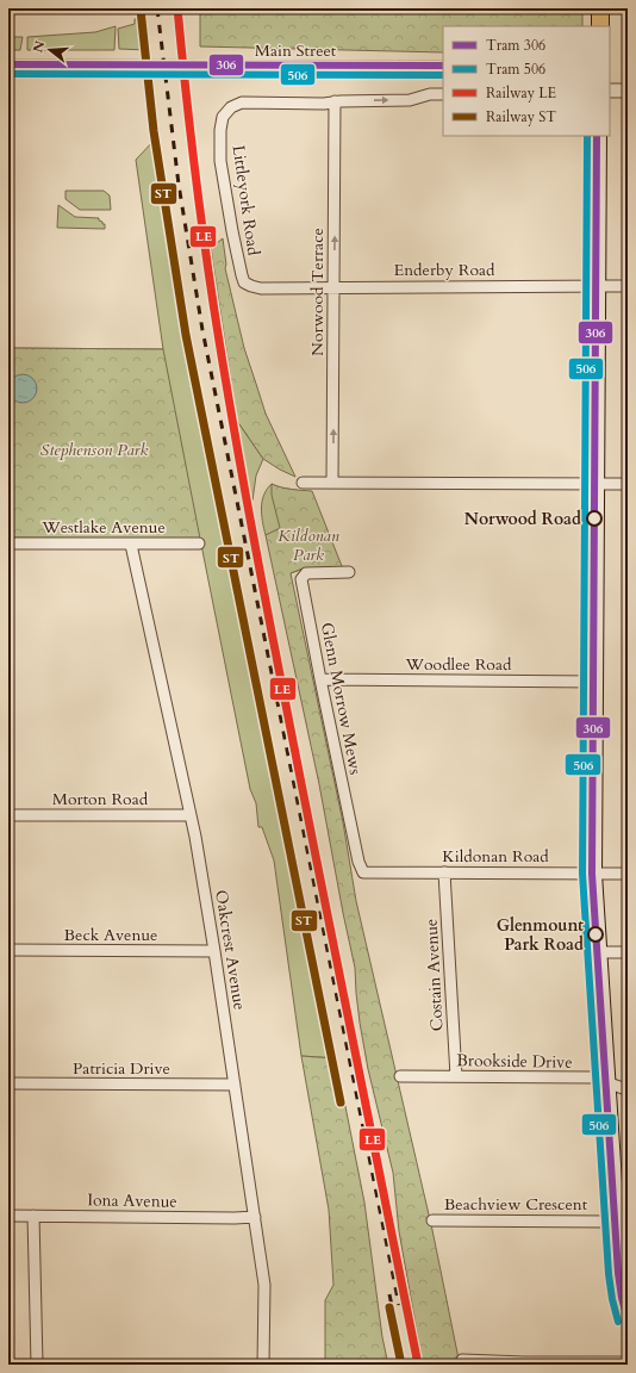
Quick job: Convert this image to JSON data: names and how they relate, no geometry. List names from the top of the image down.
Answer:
{
  "streets": {
    "street": [
      "Main Street",
      "Littleyork Road",
      "Enderby Road",
      "Norwood Terrace",
      "Westlake Avenue",
      "Woodlee Road",
      "Glenn Morrow Mews",
      "Morton Road",
      "Kildonan Road",
      "Beck Avenue",
      "Oakcrest Avenue",
      "Costain Avenue",
      "Brookside Drive",
      "Patricia Drive",
      "Iona Avenue",
      "Beachview Crescent"
    ]
  },
  "crossings": [
    ["Littleyork Road", "Enderby Road"],
    ["Littleyork Road", "Norwood Terrace"],
    ["Enderby Road", "Norwood Terrace"],
    ["Westlake Avenue", "Oakcrest Avenue"],
    ["Woodlee Road", "Glenn Morrow Mews"],
    ["Glenn Morrow Mews", "Kildonan Road"],
    ["Morton Road", "Oakcrest Avenue"],
    ["Kildonan Road", "Costain Avenue"],
    ["Beck Avenue", "Oakcrest Avenue"],
    ["Oakcrest Avenue", "Patricia Drive"],
    ["Oakcrest Avenue", "Iona Avenue"],
    ["Costain Avenue", "Brookside Drive"]
  ],
  "one_way": ["Norwood Terrace"],
  "parks": ["Stephenson Park", "Kildonan Park"],
  "places": ["Norwood Road", "Glenmount Park Road"],
  "lines": [
    "rail line LE",
    "rail line ST",
    "tram line 306",
    "tram line 506"
  ],
  "legend": [
    "Tram 306",
    "Tram 506",
    "Railway LE",
    "Railway ST"
  ],
  "north": "left"
}
